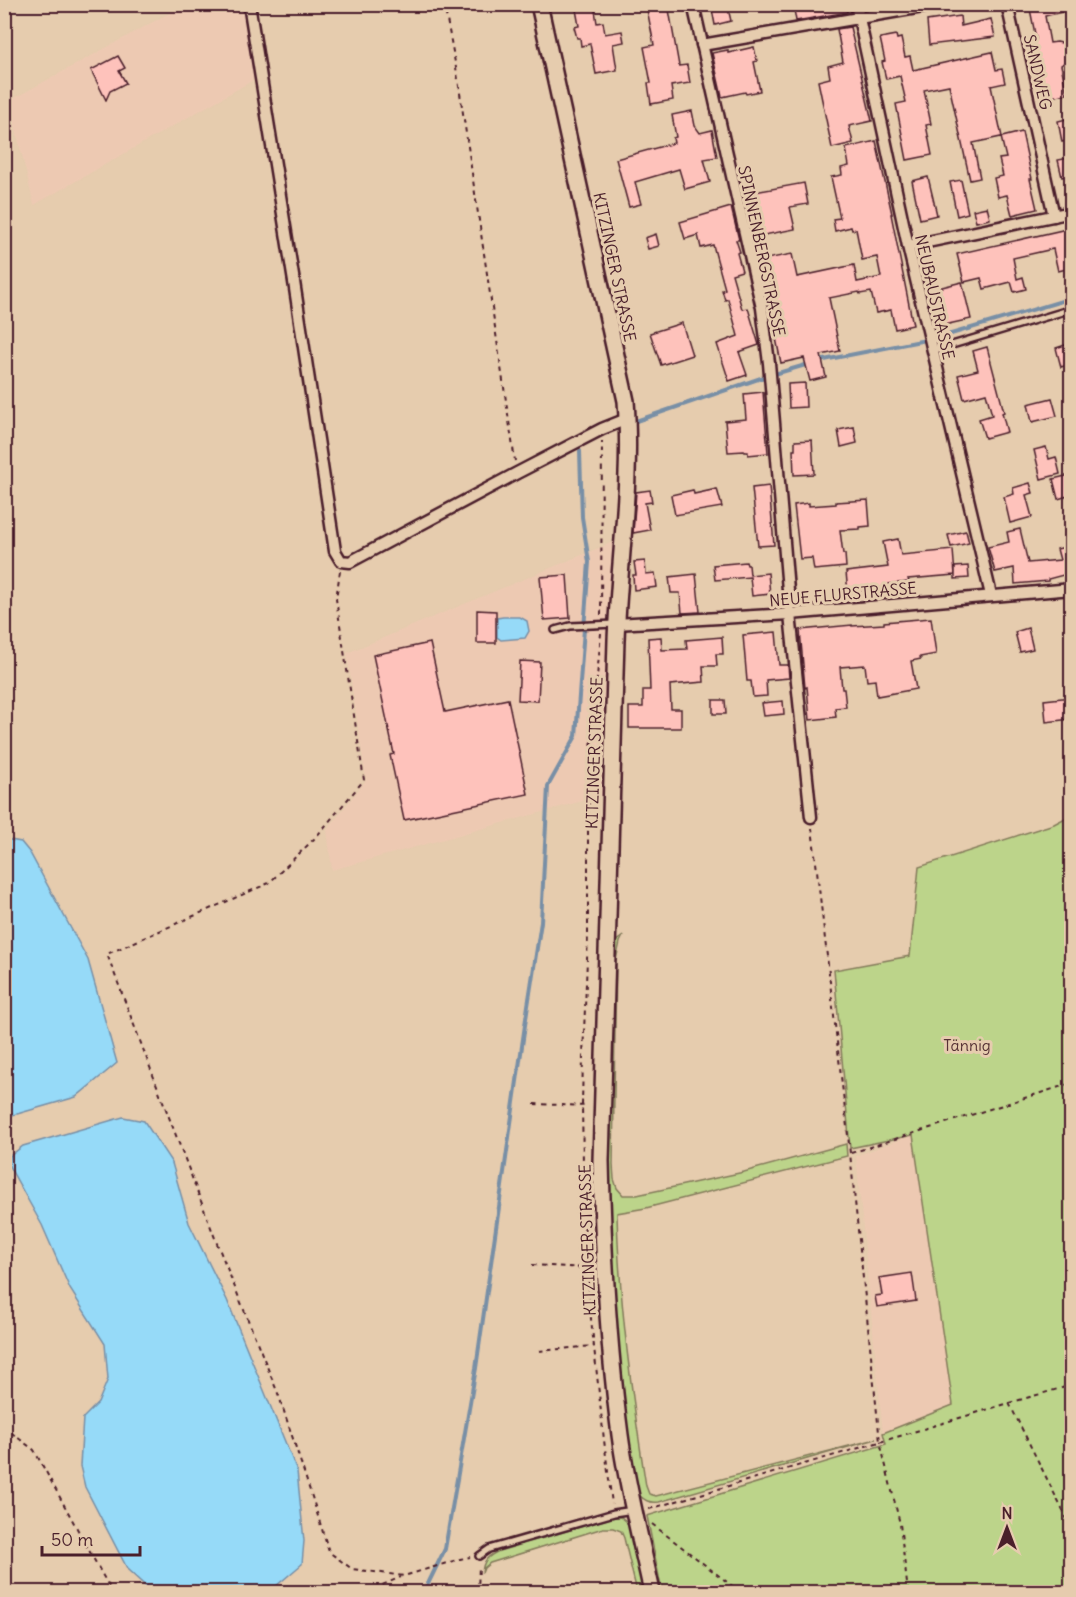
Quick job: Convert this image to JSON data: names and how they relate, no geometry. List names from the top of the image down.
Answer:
{
  "streets": {
    "street": [
      "SANDWEG",
      "SPINNENBERGSTRASSE",
      "KITZINGER STRASSE",
      "NEUBAUSTRASSE",
      "NEUE FLURSTRASSE"
    ]
  },
  "crossings": [
    ["SPINNENBERGSTRASSE", "NEUE FLURSTRASSE"],
    ["KITZINGER STRASSE", "NEUE FLURSTRASSE"],
    ["NEUBAUSTRASSE", "NEUE FLURSTRASSE"]
  ],
  "parks": ["Tännig"],
  "scale_bar": "50 m",
  "north": "top"
}
